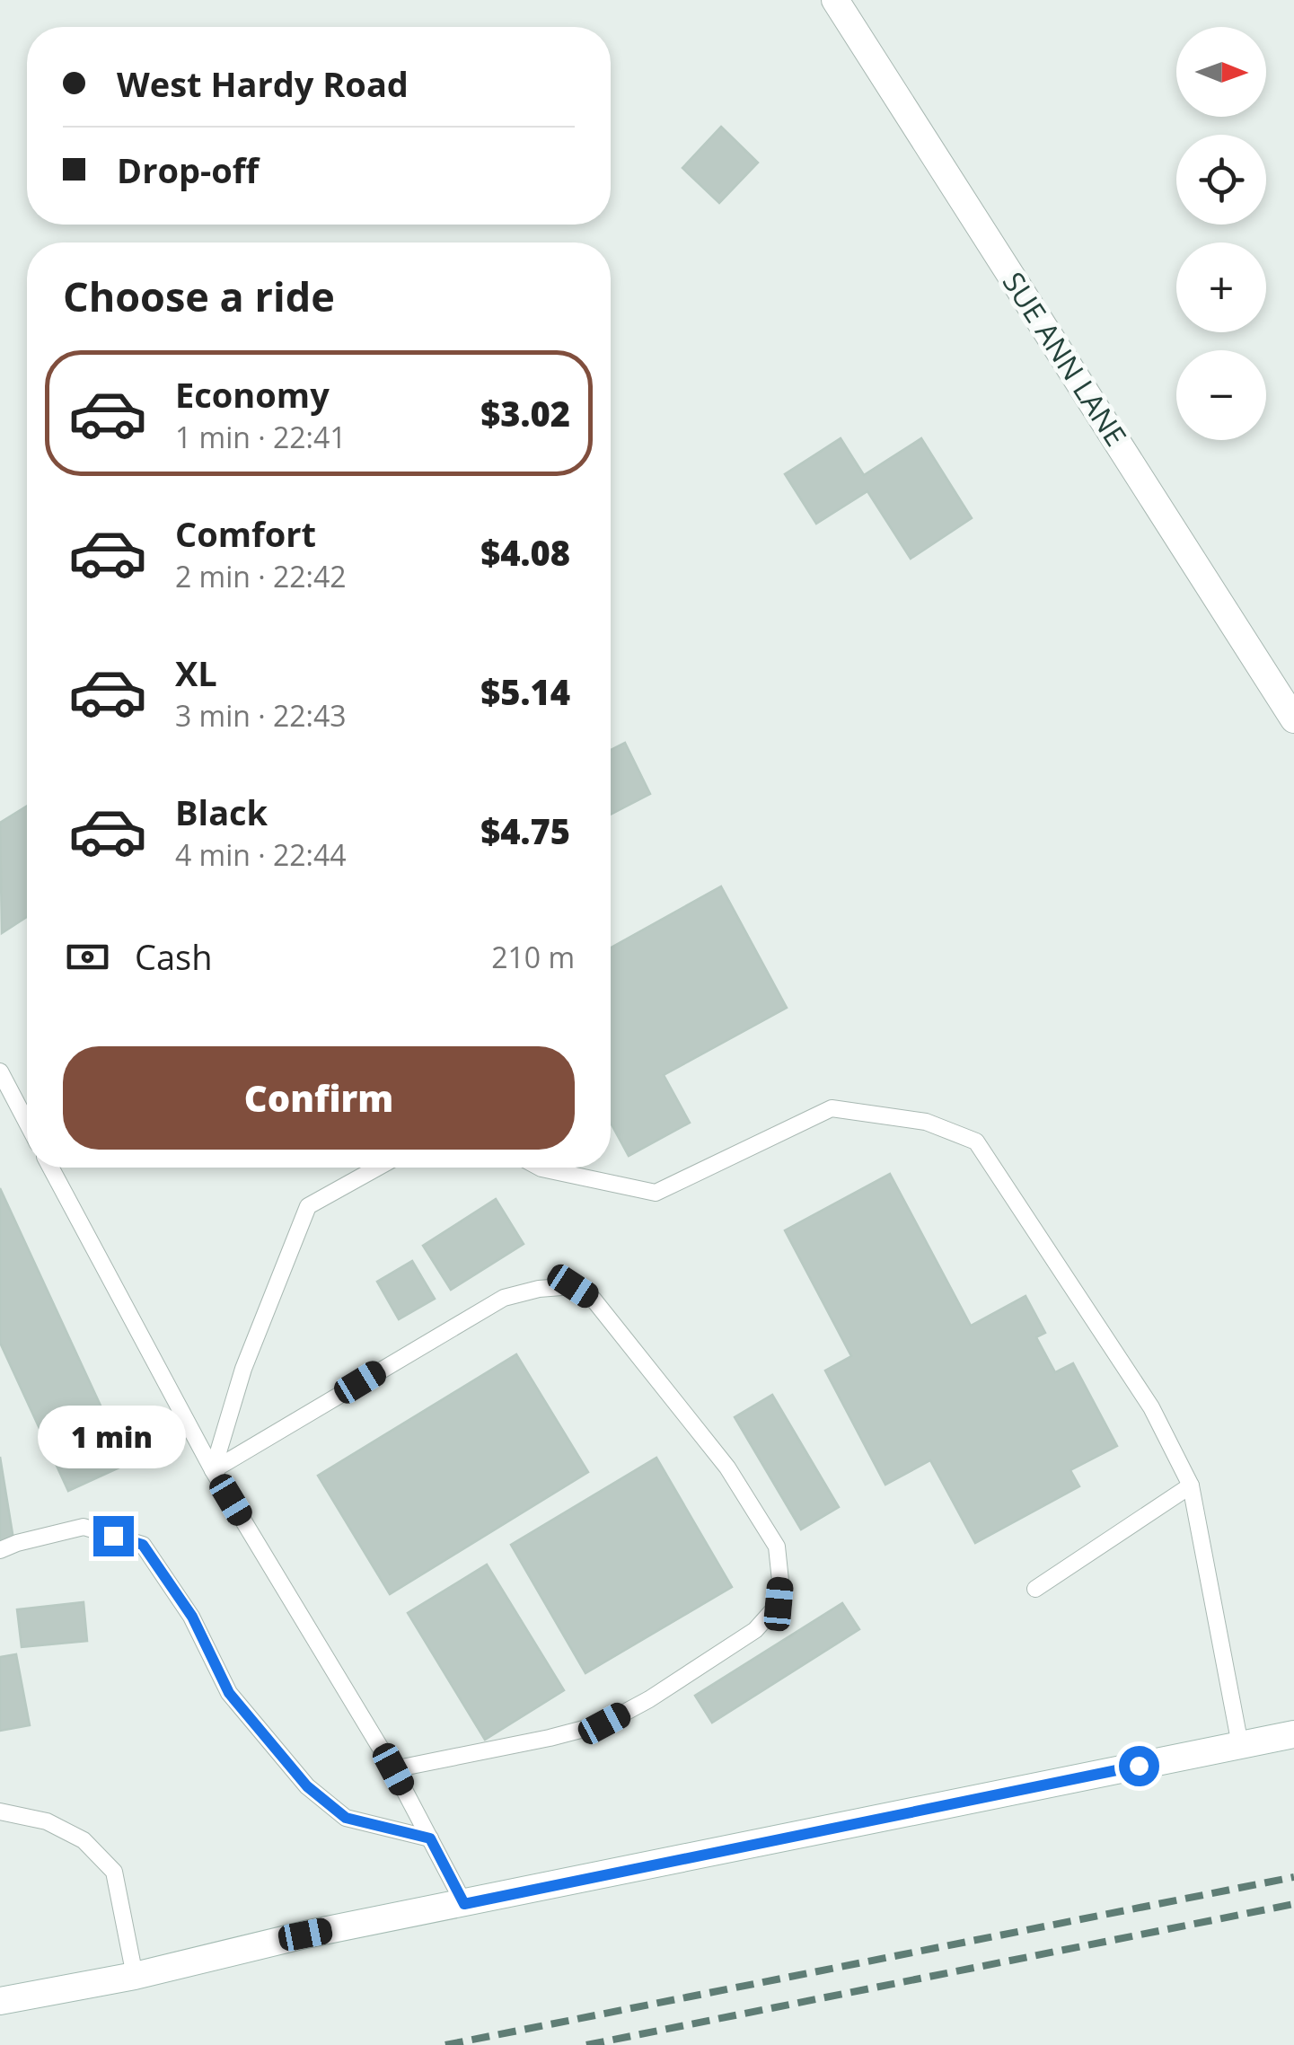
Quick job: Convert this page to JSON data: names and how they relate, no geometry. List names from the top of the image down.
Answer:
{
  "streets": {
    "main road": ["SUE ANN LANE"]
  },
  "north": "right",
  "page": {
    "map_buttons": ["+", "−"],
    "banner": ["West Hardy Road", "Drop-off"],
    "heading": "Choose a ride",
    "list": [
      {
        "name": "Economy",
        "note": "1 min · 22:41",
        "value": "$3.02"
      },
      {
        "name": "Comfort",
        "note": "2 min · 22:42",
        "value": "$4.08"
      },
      {
        "name": "XL",
        "note": "3 min · 22:43",
        "value": "$5.14"
      },
      {
        "name": "Black",
        "note": "4 min · 22:44",
        "value": "$4.75"
      }
    ],
    "pay": ["Cash", "210 m"],
    "buttons": "Confirm",
    "bubble": "1 min"
  }
}
